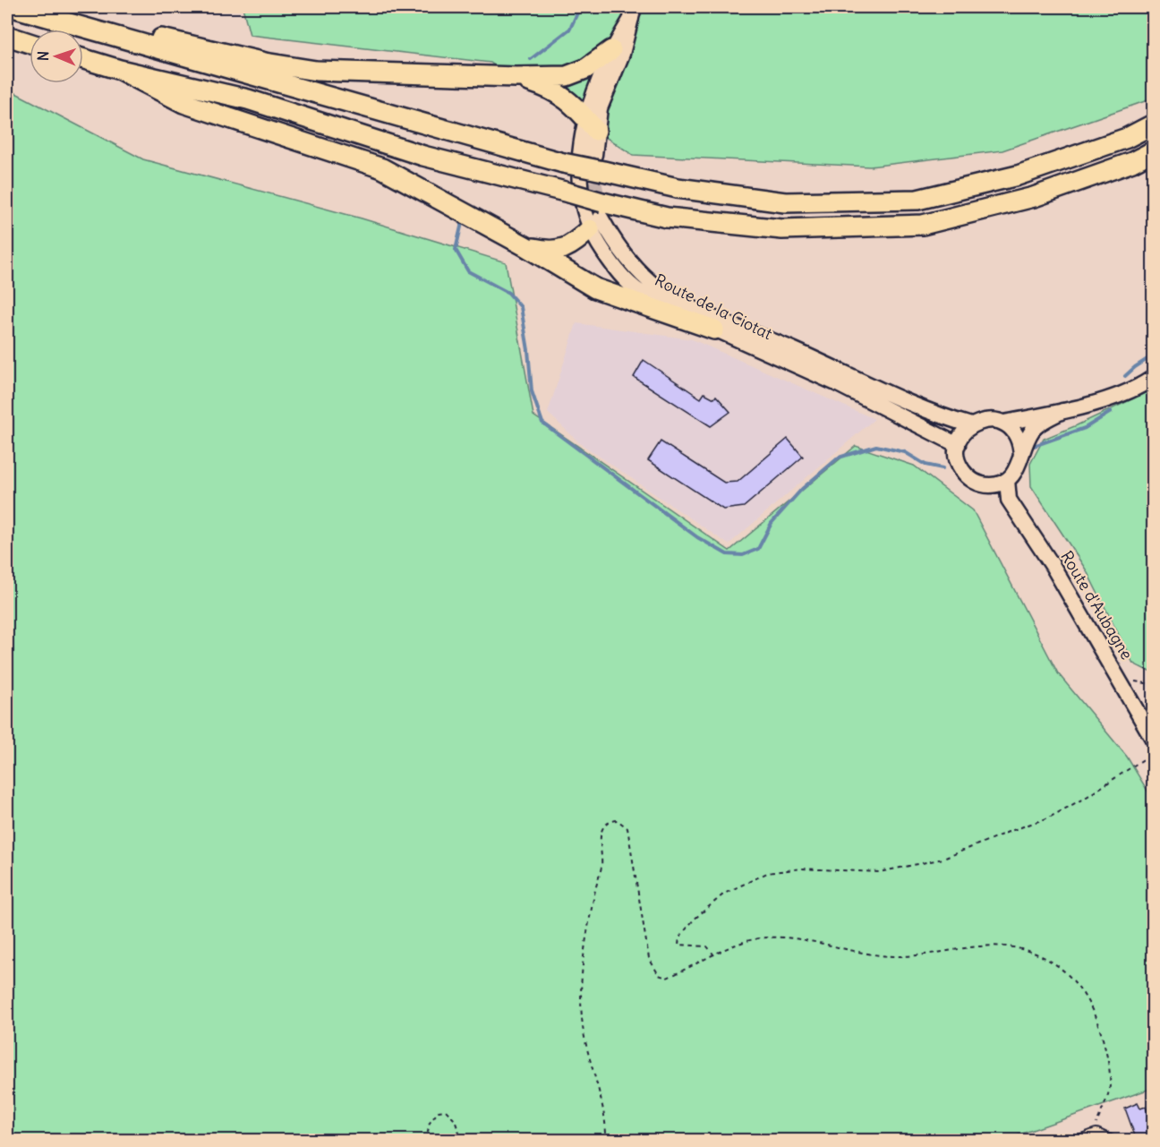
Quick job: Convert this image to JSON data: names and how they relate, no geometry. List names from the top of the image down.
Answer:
{
  "streets": {
    "main road": ["Route de la Ciotat", "Route d'Aubagne"]
  },
  "crossings": [
    ["Route de la Ciotat", "Route d'Aubagne"]
  ],
  "north": "left"
}
